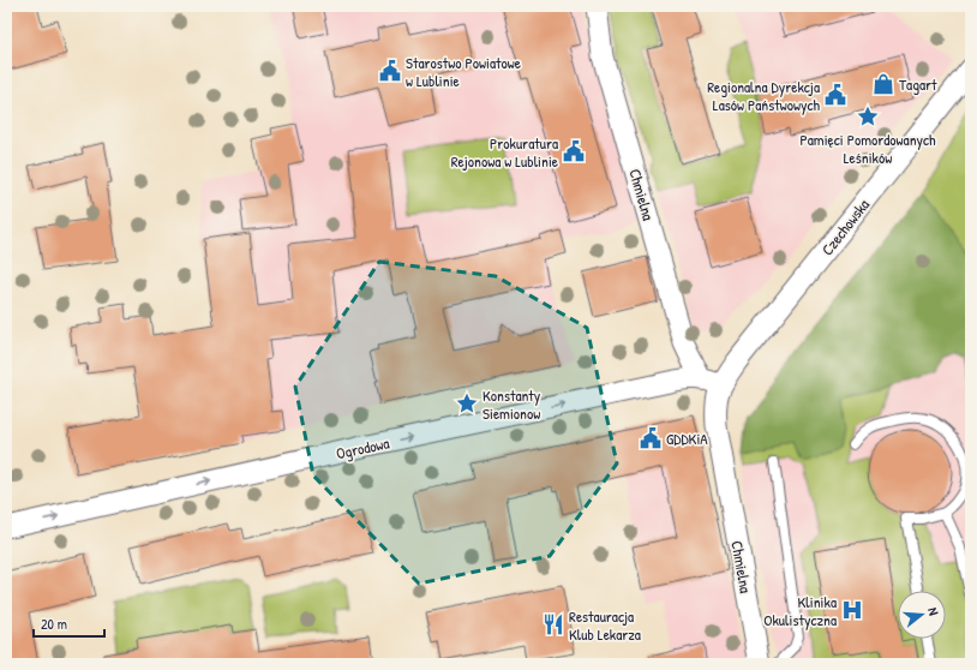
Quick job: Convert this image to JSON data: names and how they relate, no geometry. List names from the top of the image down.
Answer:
{
  "streets": {
    "street": ["Chmielna", "Czechowska", "Ogrodowa"]
  },
  "crossings": [
    ["Chmielna", "Czechowska"],
    ["Chmielna", "Ogrodowa"],
    ["Czechowska", "Ogrodowa"]
  ],
  "one_way": ["Ogrodowa"],
  "places": {
    "public building": [
      "Starostwo Powiatowe w Lublinie",
      "Regionalna Dyrekcja Lasów Państwowych",
      "Prokuratura Rejonowa w Lublinie",
      "GDDKiA"
    ],
    "shop": ["Tagart"],
    "place": ["Pamięci Pomordowanych Leśników", "Konstanty Siemionow"],
    "hospital": ["Klinika Okulistyczna"],
    "restaurant": ["Restauracja Klub Lekarza"]
  },
  "scale_bar": "20 m",
  "north": "right"
}
